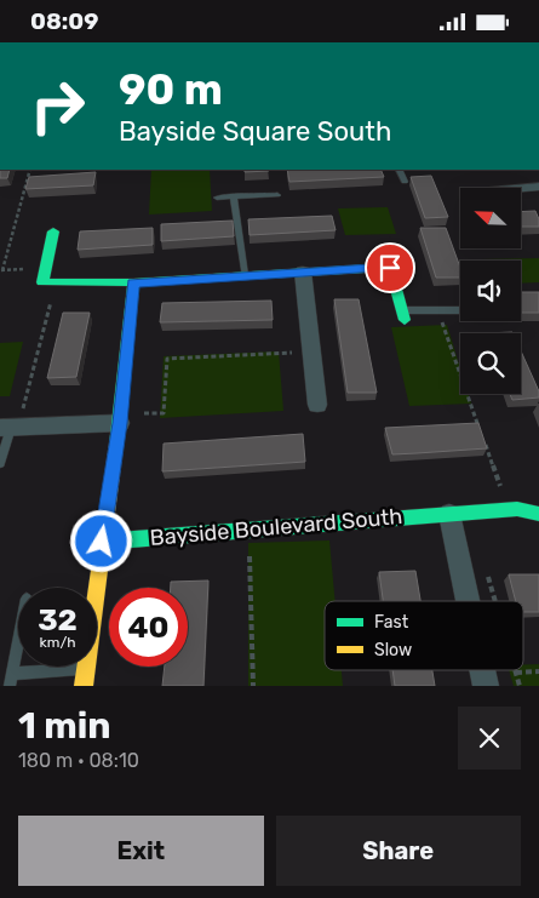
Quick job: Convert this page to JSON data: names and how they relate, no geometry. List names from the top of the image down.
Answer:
{
  "streets": {
    "street": ["Bayside Boulevard South"]
  },
  "legend": ["Fast", "Slow"],
  "north": "top left",
  "page": {
    "status": "08:09",
    "turn": ["90 m", "Bayside Square South"],
    "speed": "32 km/h",
    "limit": "40",
    "heading": ["1 min", "180 m · 08:10"],
    "buttons": ["Exit", "Share"]
  }
}
